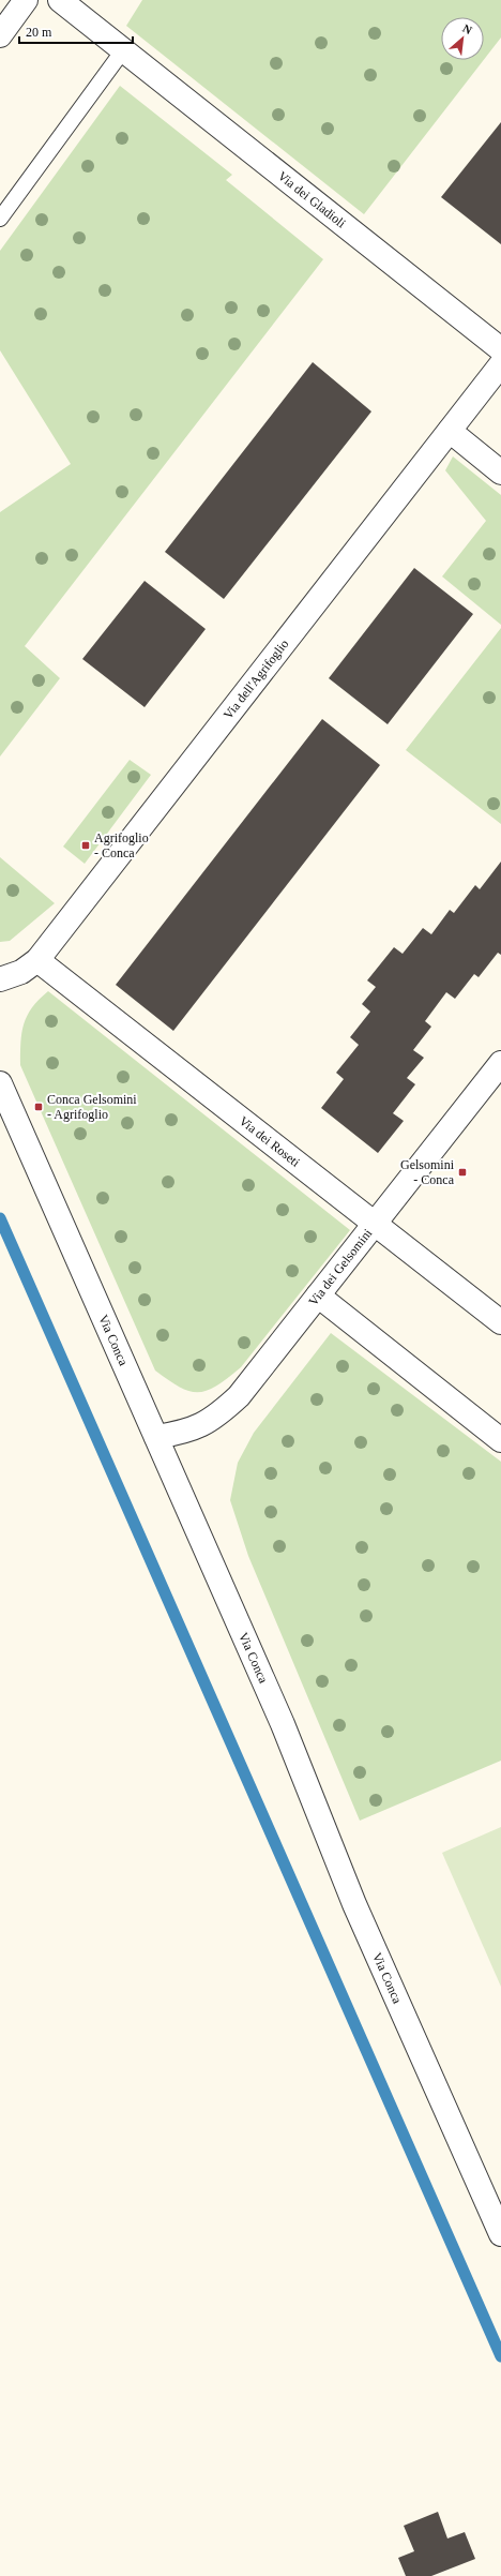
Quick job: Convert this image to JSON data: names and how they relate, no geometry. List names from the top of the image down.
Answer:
{
  "streets": {
    "street": [
      "Via dei Gladioli",
      "Via dell'Agrifoglio",
      "Via dei Roseti",
      "Via dei Gelsomini",
      "Via Conca"
    ]
  },
  "crossings": [
    ["Via dell'Agrifoglio", "Via dei Roseti"],
    ["Via dei Roseti", "Via dei Gelsomini"],
    ["Via dei Gelsomini", "Via Conca"]
  ],
  "places": {
    "transit": ["Agrifoglio - Conca", "Conca Gelsomini - Agrifoglio", "Gelsomini - Conca"]
  },
  "scale_bar": "20 m",
  "north": "top right"
}
